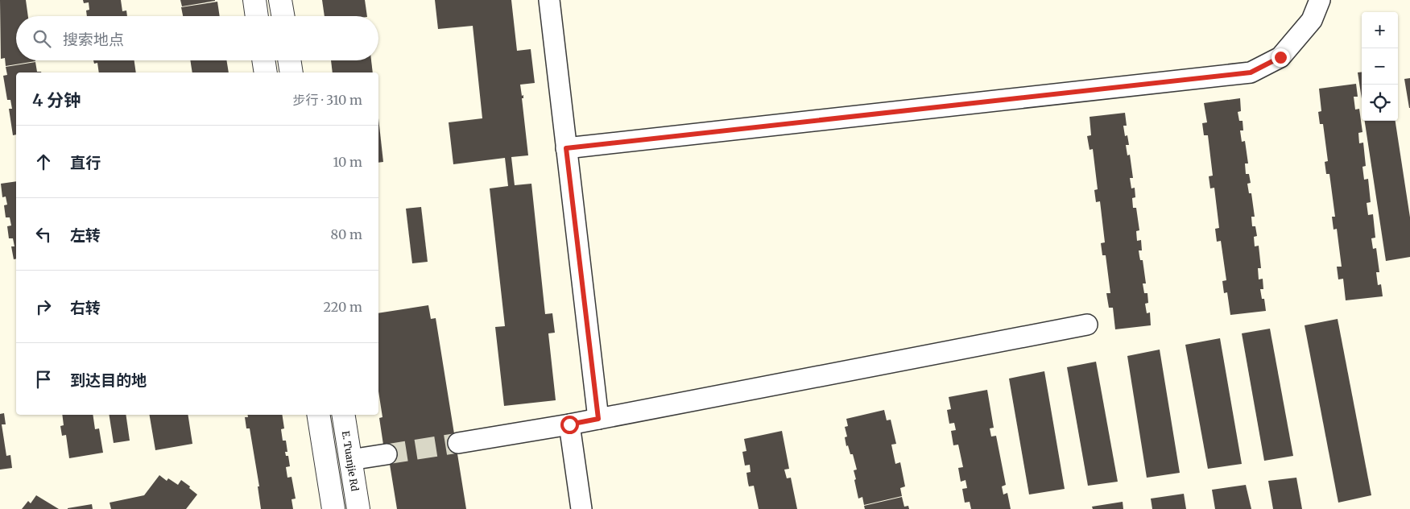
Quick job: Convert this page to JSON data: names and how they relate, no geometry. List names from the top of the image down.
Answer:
{
  "streets": {
    "street": ["E. Tuanjie Rd"]
  },
  "page": {
    "map_buttons": ["+", "−"],
    "search": "搜索地点",
    "heading": ["4 分钟", "步行 · 310 m"],
    "list": [
      ["直行", "10 m"],
      ["左转", "80 m"],
      ["右转", "220 m"],
      "到达目的地"
    ]
  }
}
